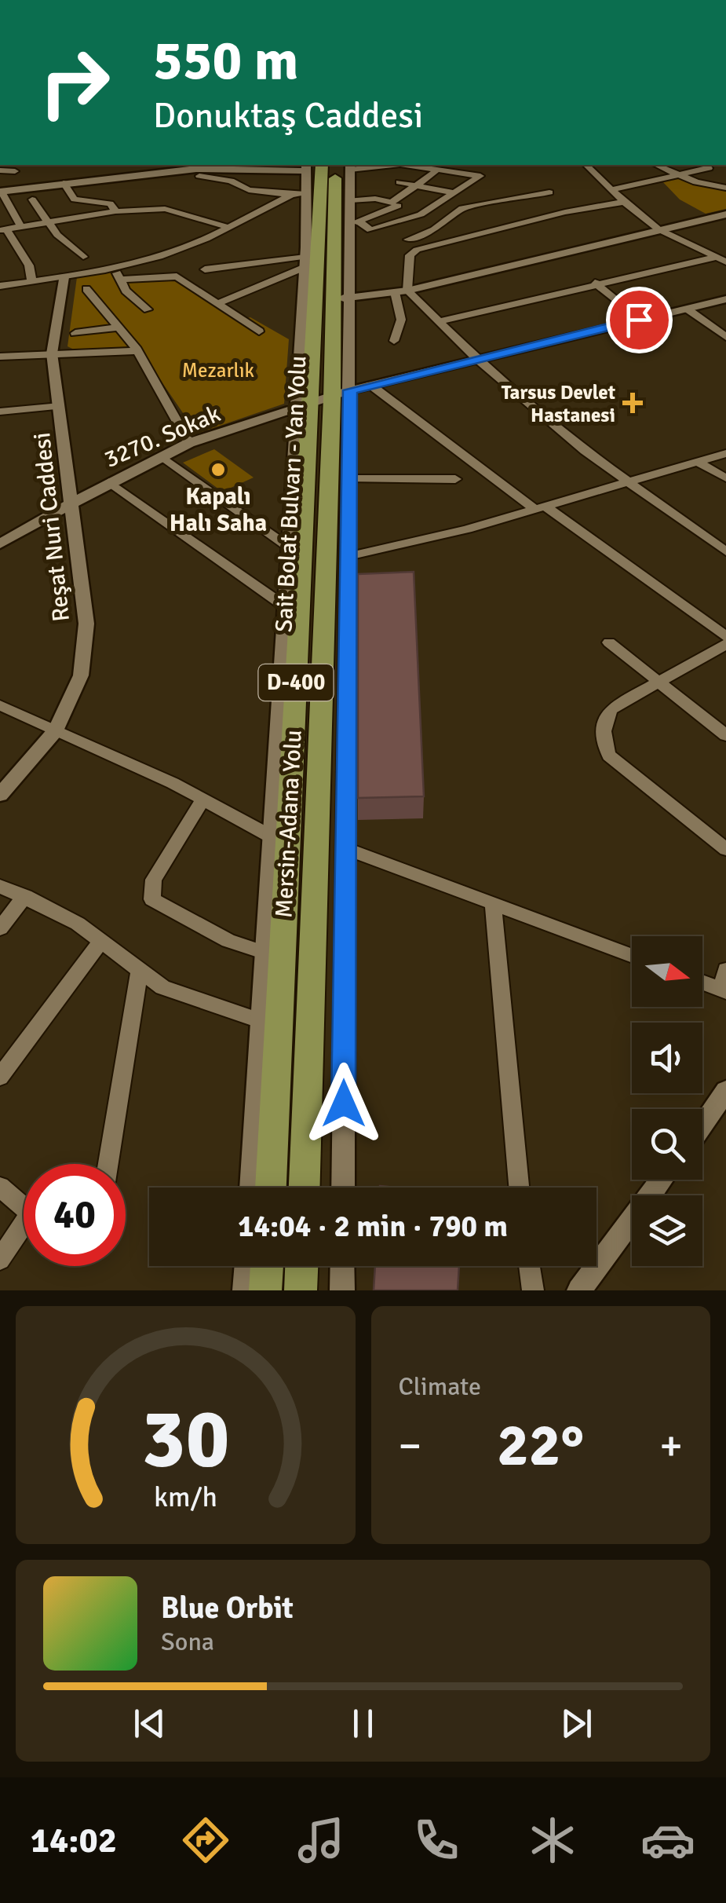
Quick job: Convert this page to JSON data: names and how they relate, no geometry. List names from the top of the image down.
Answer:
{
  "streets": {
    "highway": ["D-400", "Mersin-Adana Yolu"],
    "street": ["3270. Sokak", "Sait Bolat Bulvarı - Yan Yolu", "Reşat Nuri Caddesi"]
  },
  "crossings": [
    ["3270. Sokak", "Sait Bolat Bulvarı - Yan Yolu"],
    ["3270. Sokak", "Reşat Nuri Caddesi"],
    ["3270. Sokak", "D-400"],
    ["3270. Sokak", "Mersin-Adana Yolu"],
    ["Sait Bolat Bulvarı - Yan Yolu", "D-400"],
    ["Sait Bolat Bulvarı - Yan Yolu", "Mersin-Adana Yolu"],
    ["D-400", "Mersin-Adana Yolu"]
  ],
  "parks": ["Mezarlık"],
  "places": {
    "health": ["Tarsus Devlet Hastanesi"],
    "other": ["Kapalı Halı Saha"]
  },
  "north": "right",
  "page": {
    "turn": ["550 m", "Donuktaş Caddesi"],
    "limit": "40",
    "trip": "14:04 · 2 min · 790 m",
    "tile": "Climate",
    "heat": ["−", "22°", "+"],
    "song": ["Blue Orbit", "Sona"],
    "tabs": "14:02",
    "gauge": ["30", "km/h"]
  }
}
